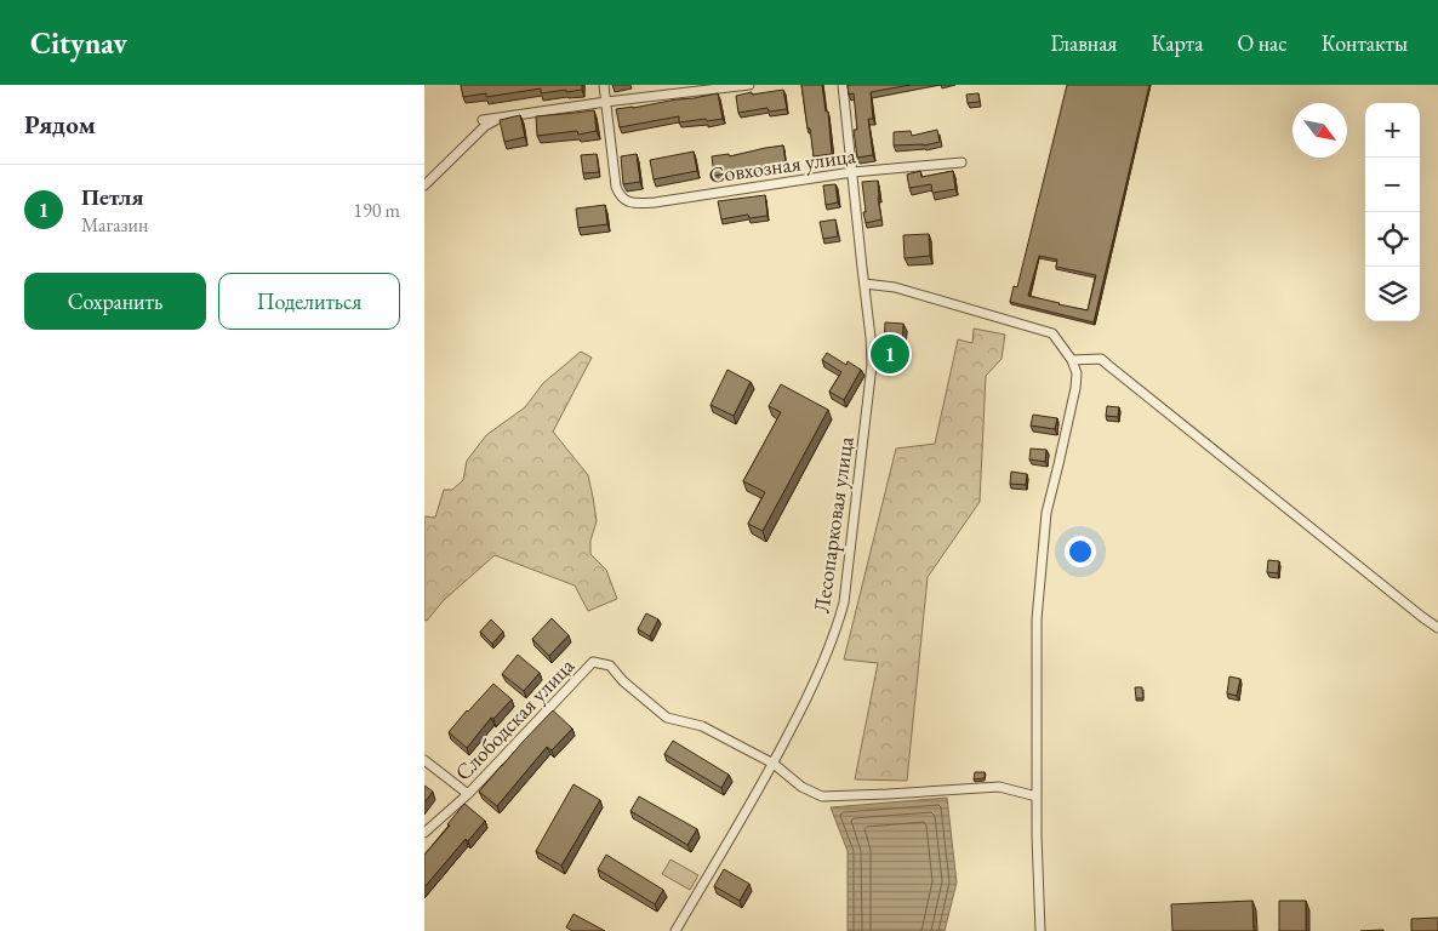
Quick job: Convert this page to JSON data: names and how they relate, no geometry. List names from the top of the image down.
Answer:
{
  "streets": {
    "street": ["Совхозная улица", "Лесопарковая улица", "Слободская улица"]
  },
  "crossings": [
    ["Совхозная улица", "Лесопарковая улица"],
    ["Лесопарковая улица", "Слободская улица"]
  ],
  "north": "bottom right",
  "page": {
    "header": "Citynav",
    "nav": [
      "Главная",
      "Карта",
      "О нас",
      "Контакты"
    ],
    "heading": "Рядом",
    "map_buttons": ["+", "−"],
    "list": [
      {
        "mark": "1",
        "name": "Петля",
        "note": "Магазин",
        "value": "190 m"
      }
    ],
    "buttons": ["Сохранить", "Поделиться"],
    "pins": "1"
  }
}
